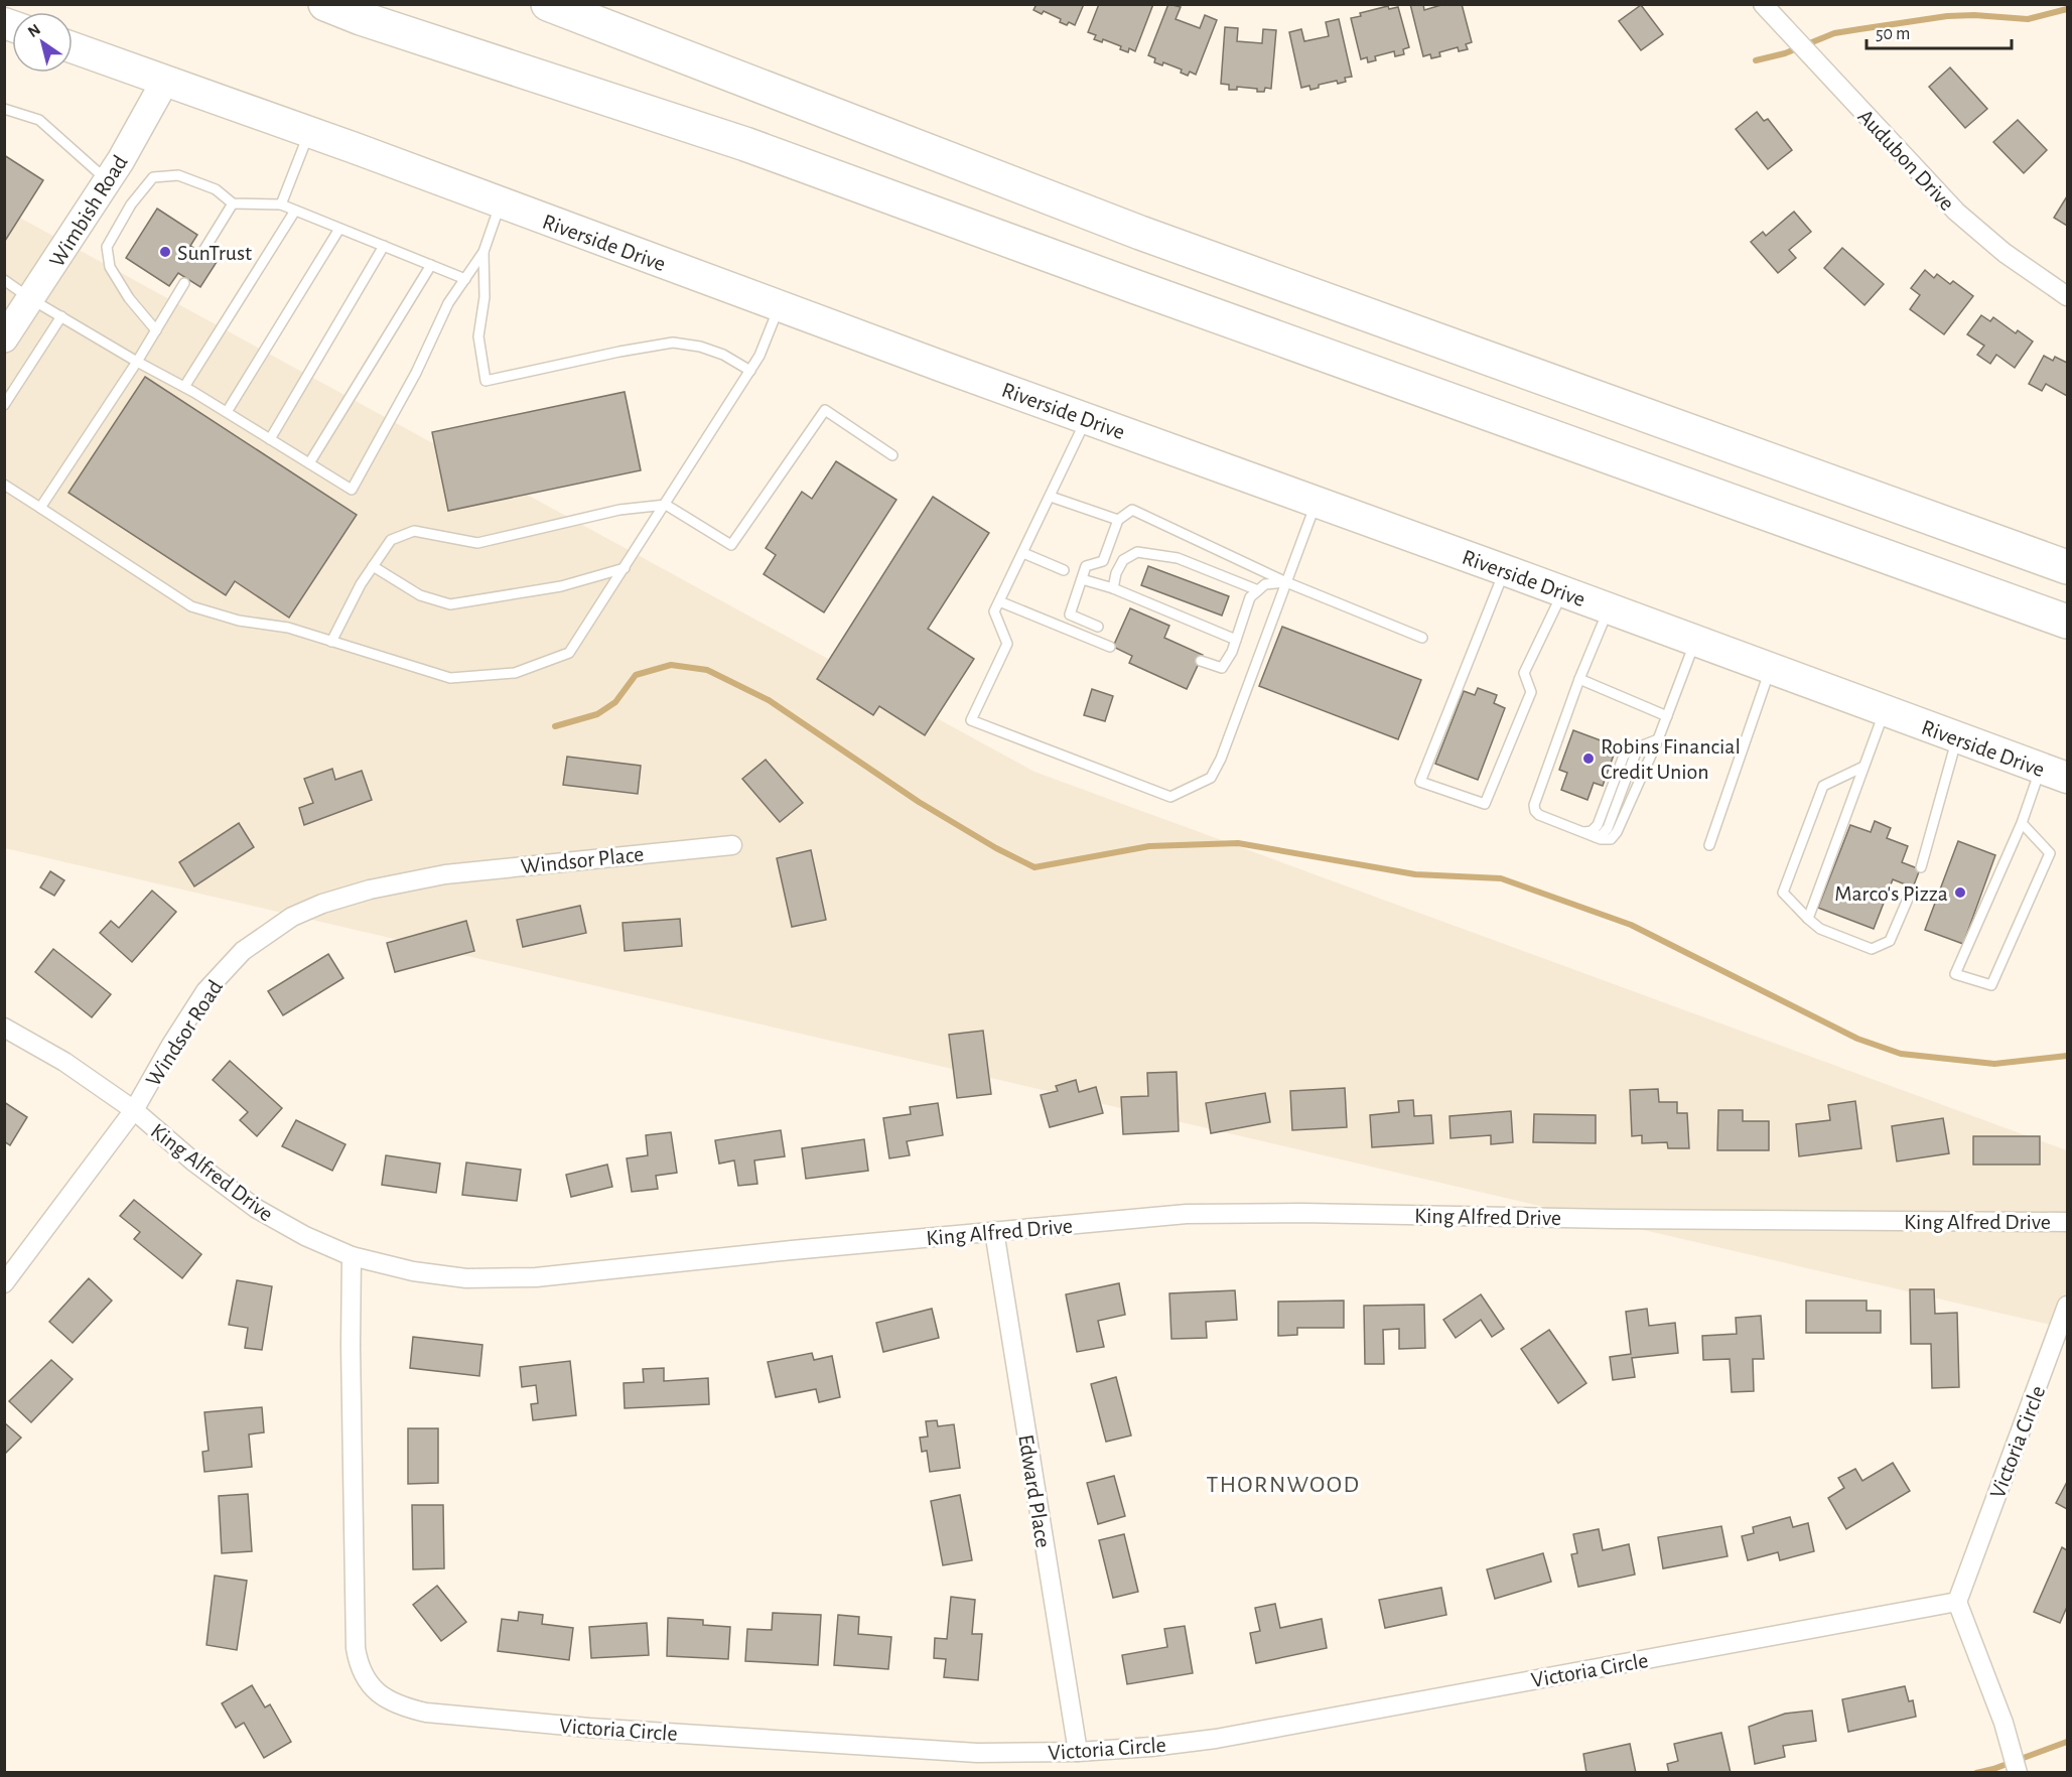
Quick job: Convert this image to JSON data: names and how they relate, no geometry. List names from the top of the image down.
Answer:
{
  "streets": {
    "main road": ["Riverside Drive"],
    "street": [
      "Audubon Drive",
      "Wimbish Road",
      "Windsor Place",
      "Windsor Road",
      "King Alfred Drive",
      "Victoria Circle",
      "Edward Place"
    ]
  },
  "crossings": [
    ["Wimbish Road", "Riverside Drive"],
    ["Windsor Place", "Windsor Road"],
    ["Windsor Road", "King Alfred Drive"],
    ["King Alfred Drive", "Victoria Circle"],
    ["King Alfred Drive", "Edward Place"],
    ["Victoria Circle", "Edward Place"]
  ],
  "districts": ["THORNWOOD"],
  "places": ["SunTrust", "Robins Financial Credit Union", "Marco's Pizza"],
  "scale_bar": "50 m",
  "north": "top left"
}
